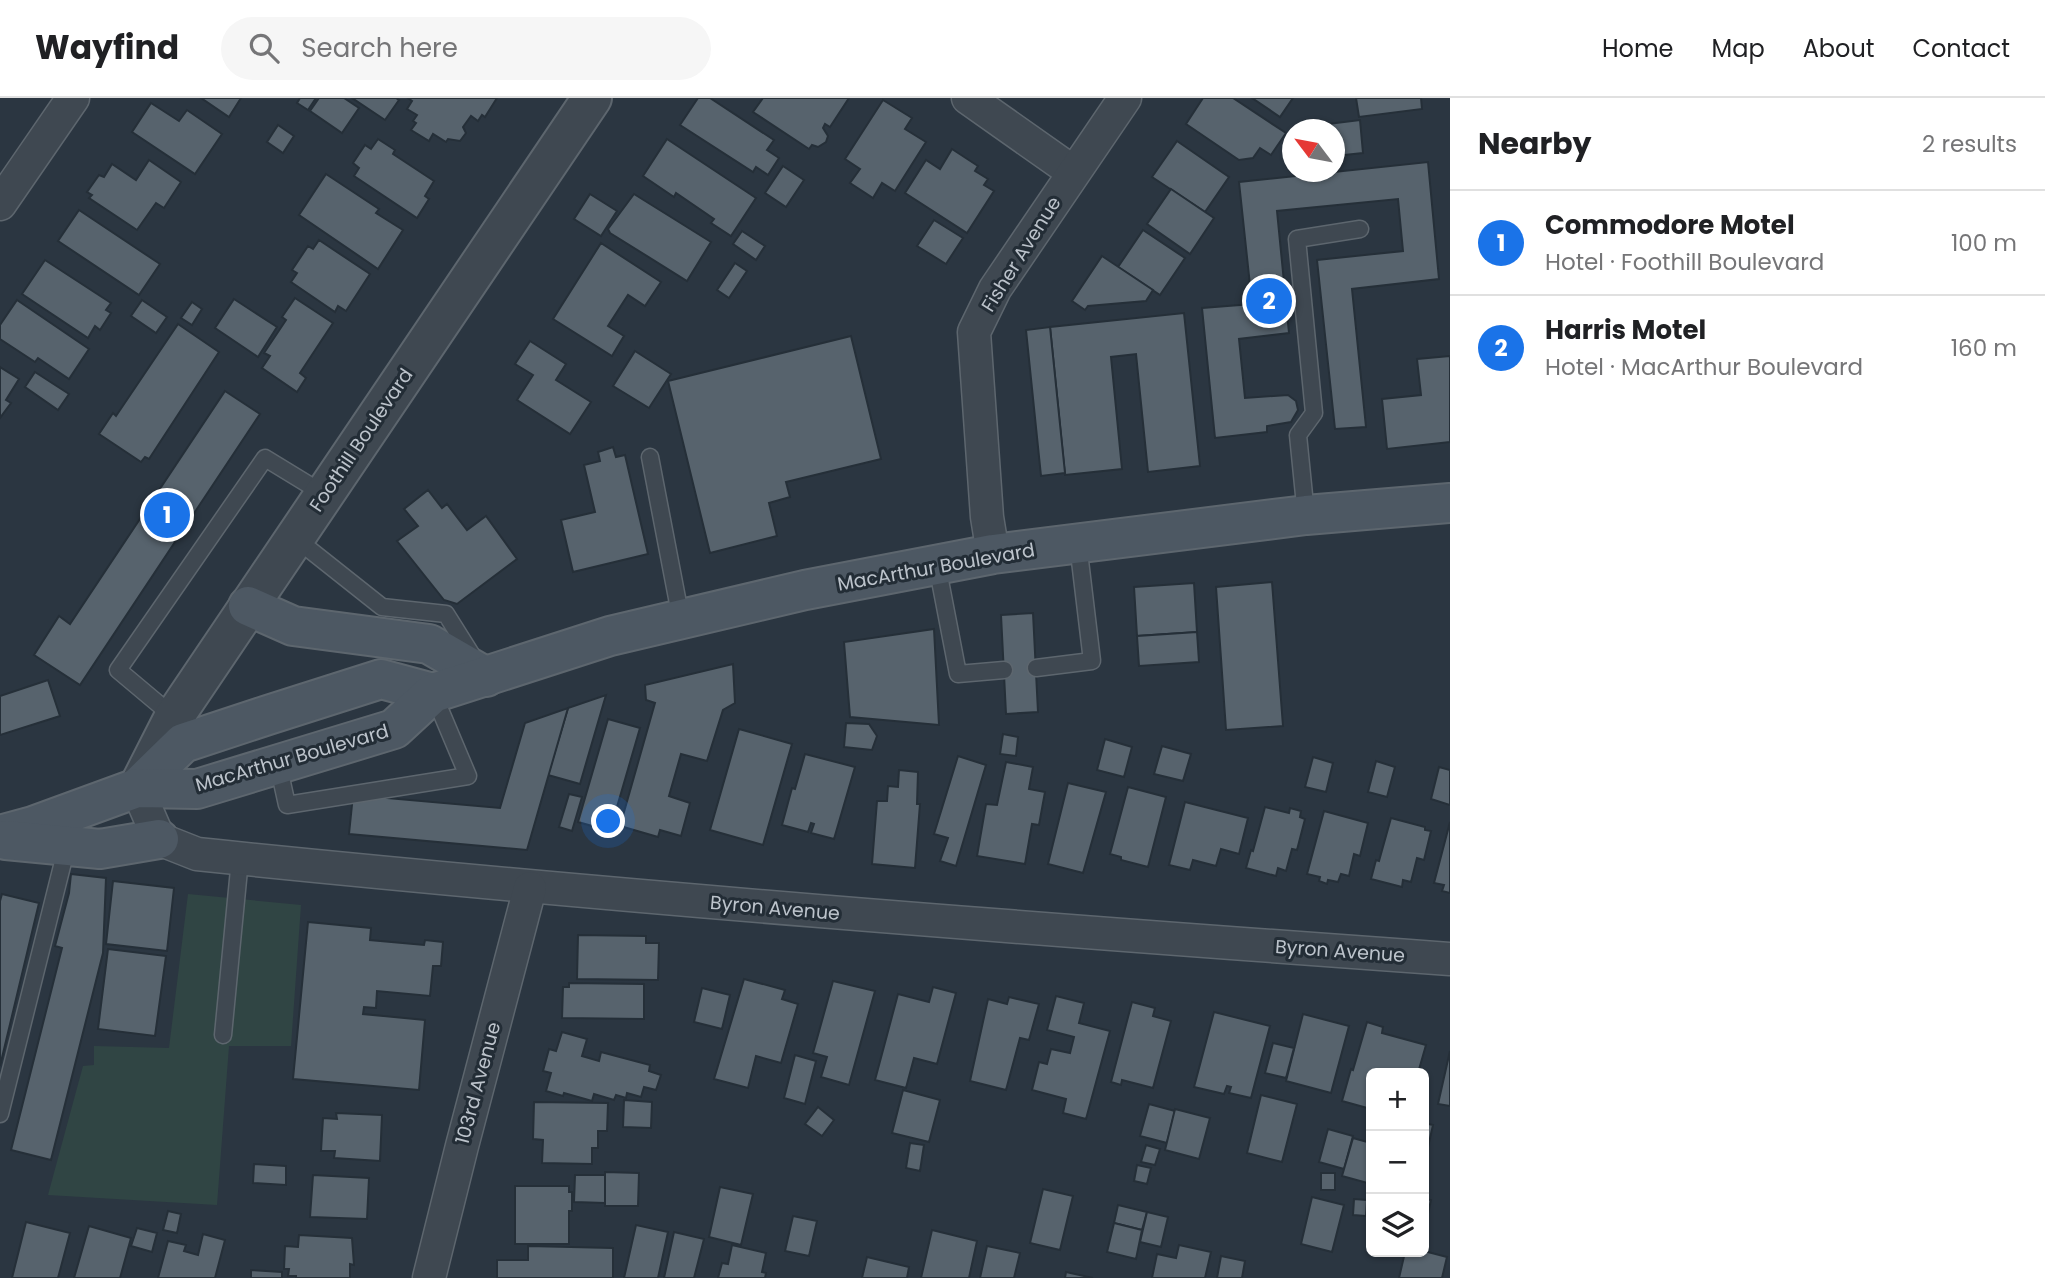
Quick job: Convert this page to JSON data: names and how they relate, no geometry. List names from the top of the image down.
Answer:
{
  "streets": {
    "main road": ["MacArthur Boulevard"],
    "street": [
      "Fisher Avenue",
      "Foothill Boulevard",
      "Byron Avenue",
      "103rd Avenue"
    ]
  },
  "crossings": [
    ["Fisher Avenue", "MacArthur Boulevard"],
    ["Foothill Boulevard", "MacArthur Boulevard"],
    ["Byron Avenue", "103rd Avenue"]
  ],
  "north": "top left",
  "page": {
    "header": "Wayfind",
    "search": "Search here",
    "nav": [
      "Home",
      "Map",
      "About",
      "Contact"
    ],
    "heading": ["Nearby", "2 results"],
    "list": [
      {
        "mark": "1",
        "name": "Commodore Motel",
        "note": "Hotel · Foothill Boulevard",
        "value": "100 m"
      },
      {
        "mark": "2",
        "name": "Harris Motel",
        "note": "Hotel · MacArthur Boulevard",
        "value": "160 m"
      }
    ],
    "pins": ["2", "1"],
    "map_buttons": ["+", "−"]
  }
}
